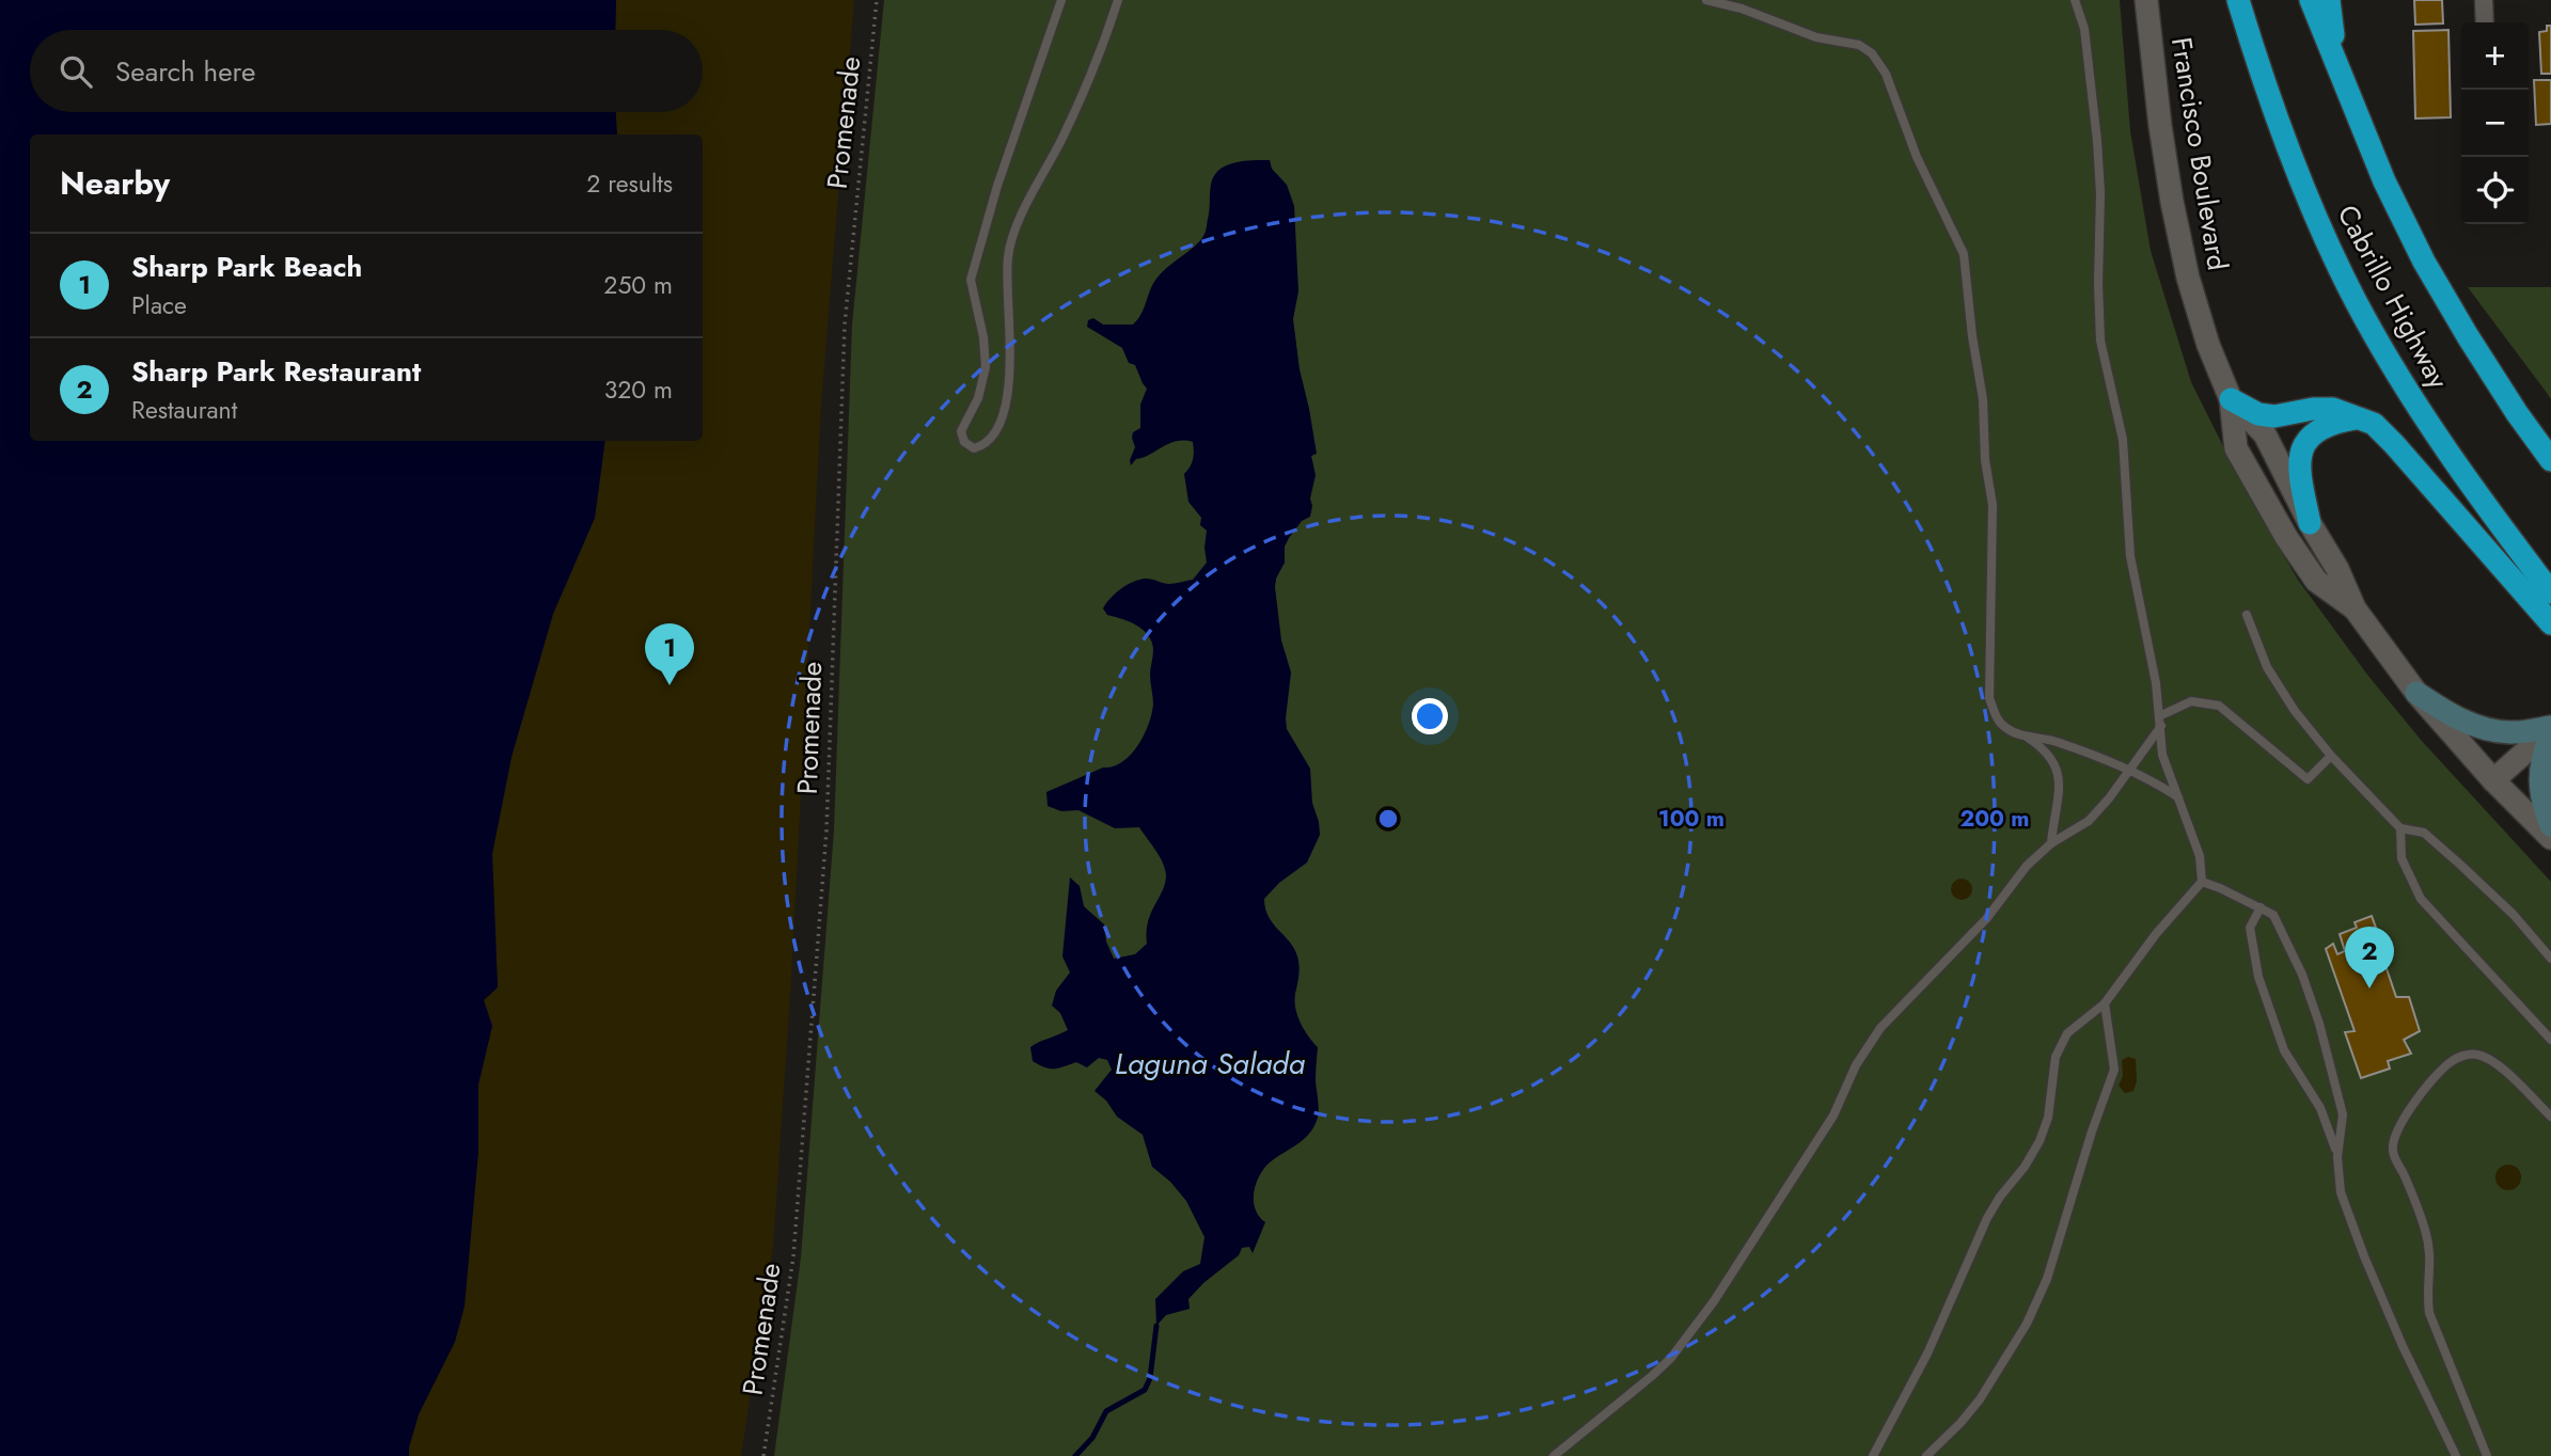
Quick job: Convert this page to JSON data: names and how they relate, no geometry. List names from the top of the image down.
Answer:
{
  "streets": {
    "highway": ["Cabrillo Highway"],
    "street": ["Francisco Boulevard"],
    "path": ["Promenade"]
  },
  "water": ["Laguna Salada"],
  "page": {
    "map_buttons": ["+", "−"],
    "search": "Search here",
    "heading": ["Nearby", "2 results"],
    "list": [
      {
        "mark": "1",
        "name": "Sharp Park Beach",
        "note": "Place",
        "value": "250 m"
      },
      {
        "mark": "2",
        "name": "Sharp Park Restaurant",
        "note": "Restaurant",
        "value": "320 m"
      }
    ],
    "pins": ["1", "2"]
  },
  "rings": ["100 m", "200 m"]
}
